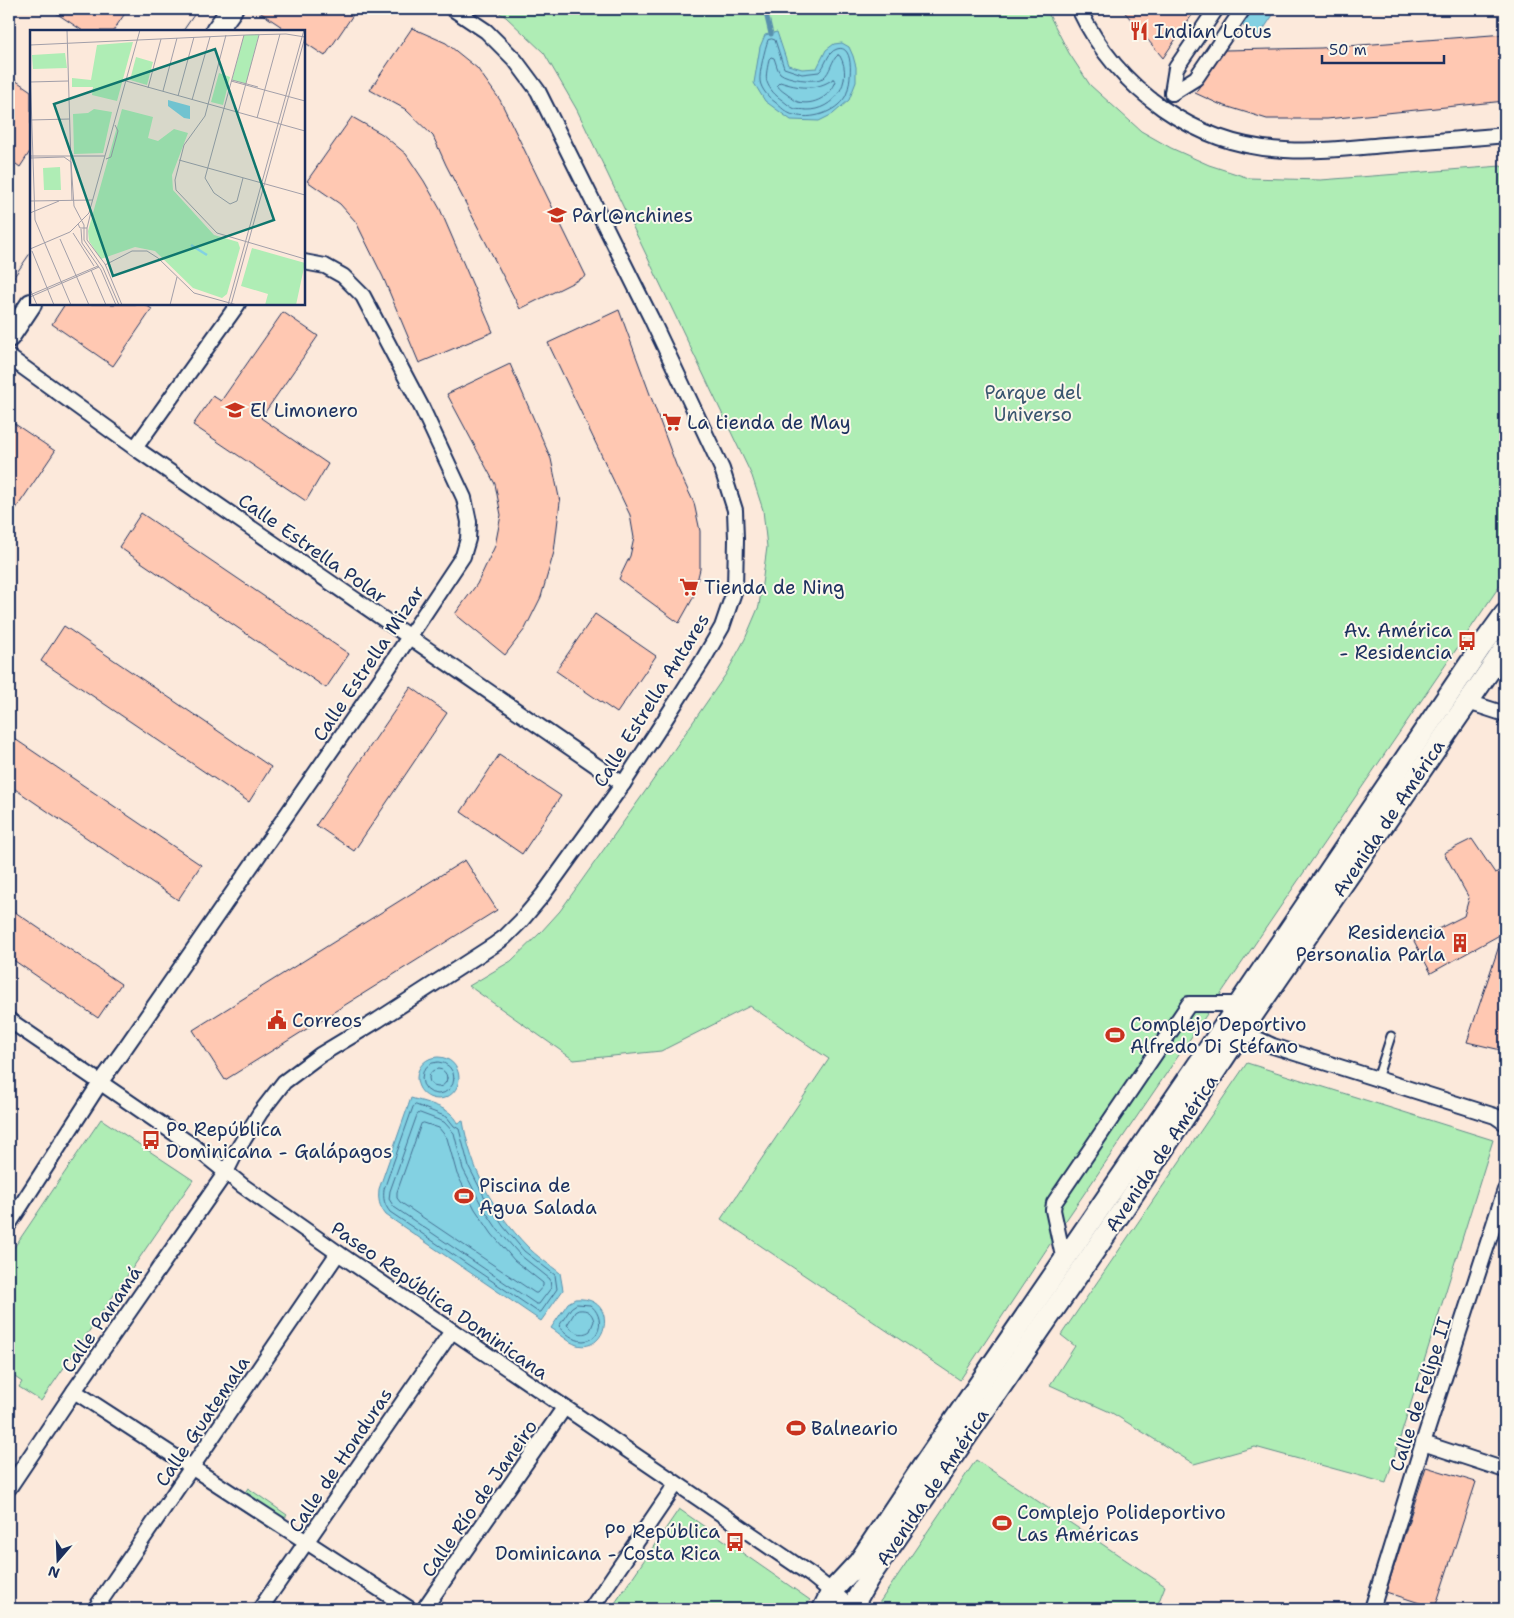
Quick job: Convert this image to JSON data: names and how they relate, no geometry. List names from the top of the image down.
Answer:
{
  "streets": {
    "main road": ["Avenida de América"],
    "street": [
      "Calle Estrella Polar",
      "Calle Estrella Mizar",
      "Calle Estrella Antares",
      "Paseo República Dominicana",
      "Calle Panamá",
      "Calle de Felipe II",
      "Calle Guatemala",
      "Calle de Honduras",
      "Calle Río de Janeiro"
    ]
  },
  "crossings": [
    ["Calle Estrella Polar", "Calle Estrella Mizar"],
    ["Calle Estrella Polar", "Calle Estrella Antares"],
    ["Calle Estrella Mizar", "Paseo República Dominicana"],
    ["Calle Estrella Antares", "Paseo República Dominicana"],
    ["Calle Estrella Antares", "Calle Panamá"],
    ["Avenida de América", "Paseo República Dominicana"],
    ["Paseo República Dominicana", "Calle Panamá"],
    ["Paseo República Dominicana", "Calle Guatemala"],
    ["Paseo República Dominicana", "Calle de Honduras"],
    ["Paseo República Dominicana", "Calle Río de Janeiro"]
  ],
  "parks": ["Parque del Universo"],
  "places": {
    "restaurant": ["Indian Lotus"],
    "school or university": ["Parl@nchines", "El Limonero"],
    "supermarket": ["La tienda de May", "Tienda de Ning"],
    "bus stop": ["Av. América - Residencia", "Pº República Dominicana - Galápagos", "Pº República Dominicana - Costa Rica"],
    "building": ["Residencia Personalia Parla"],
    "public building": ["Correos"],
    "sports": [
      "Complejo Deportivo Alfredo Di Stéfano",
      "Piscina de Agua Salada",
      "Balneario",
      "Complejo Polideportivo Las Américas"
    ]
  },
  "scale_bar": "50 m",
  "north": "bottom"
}
